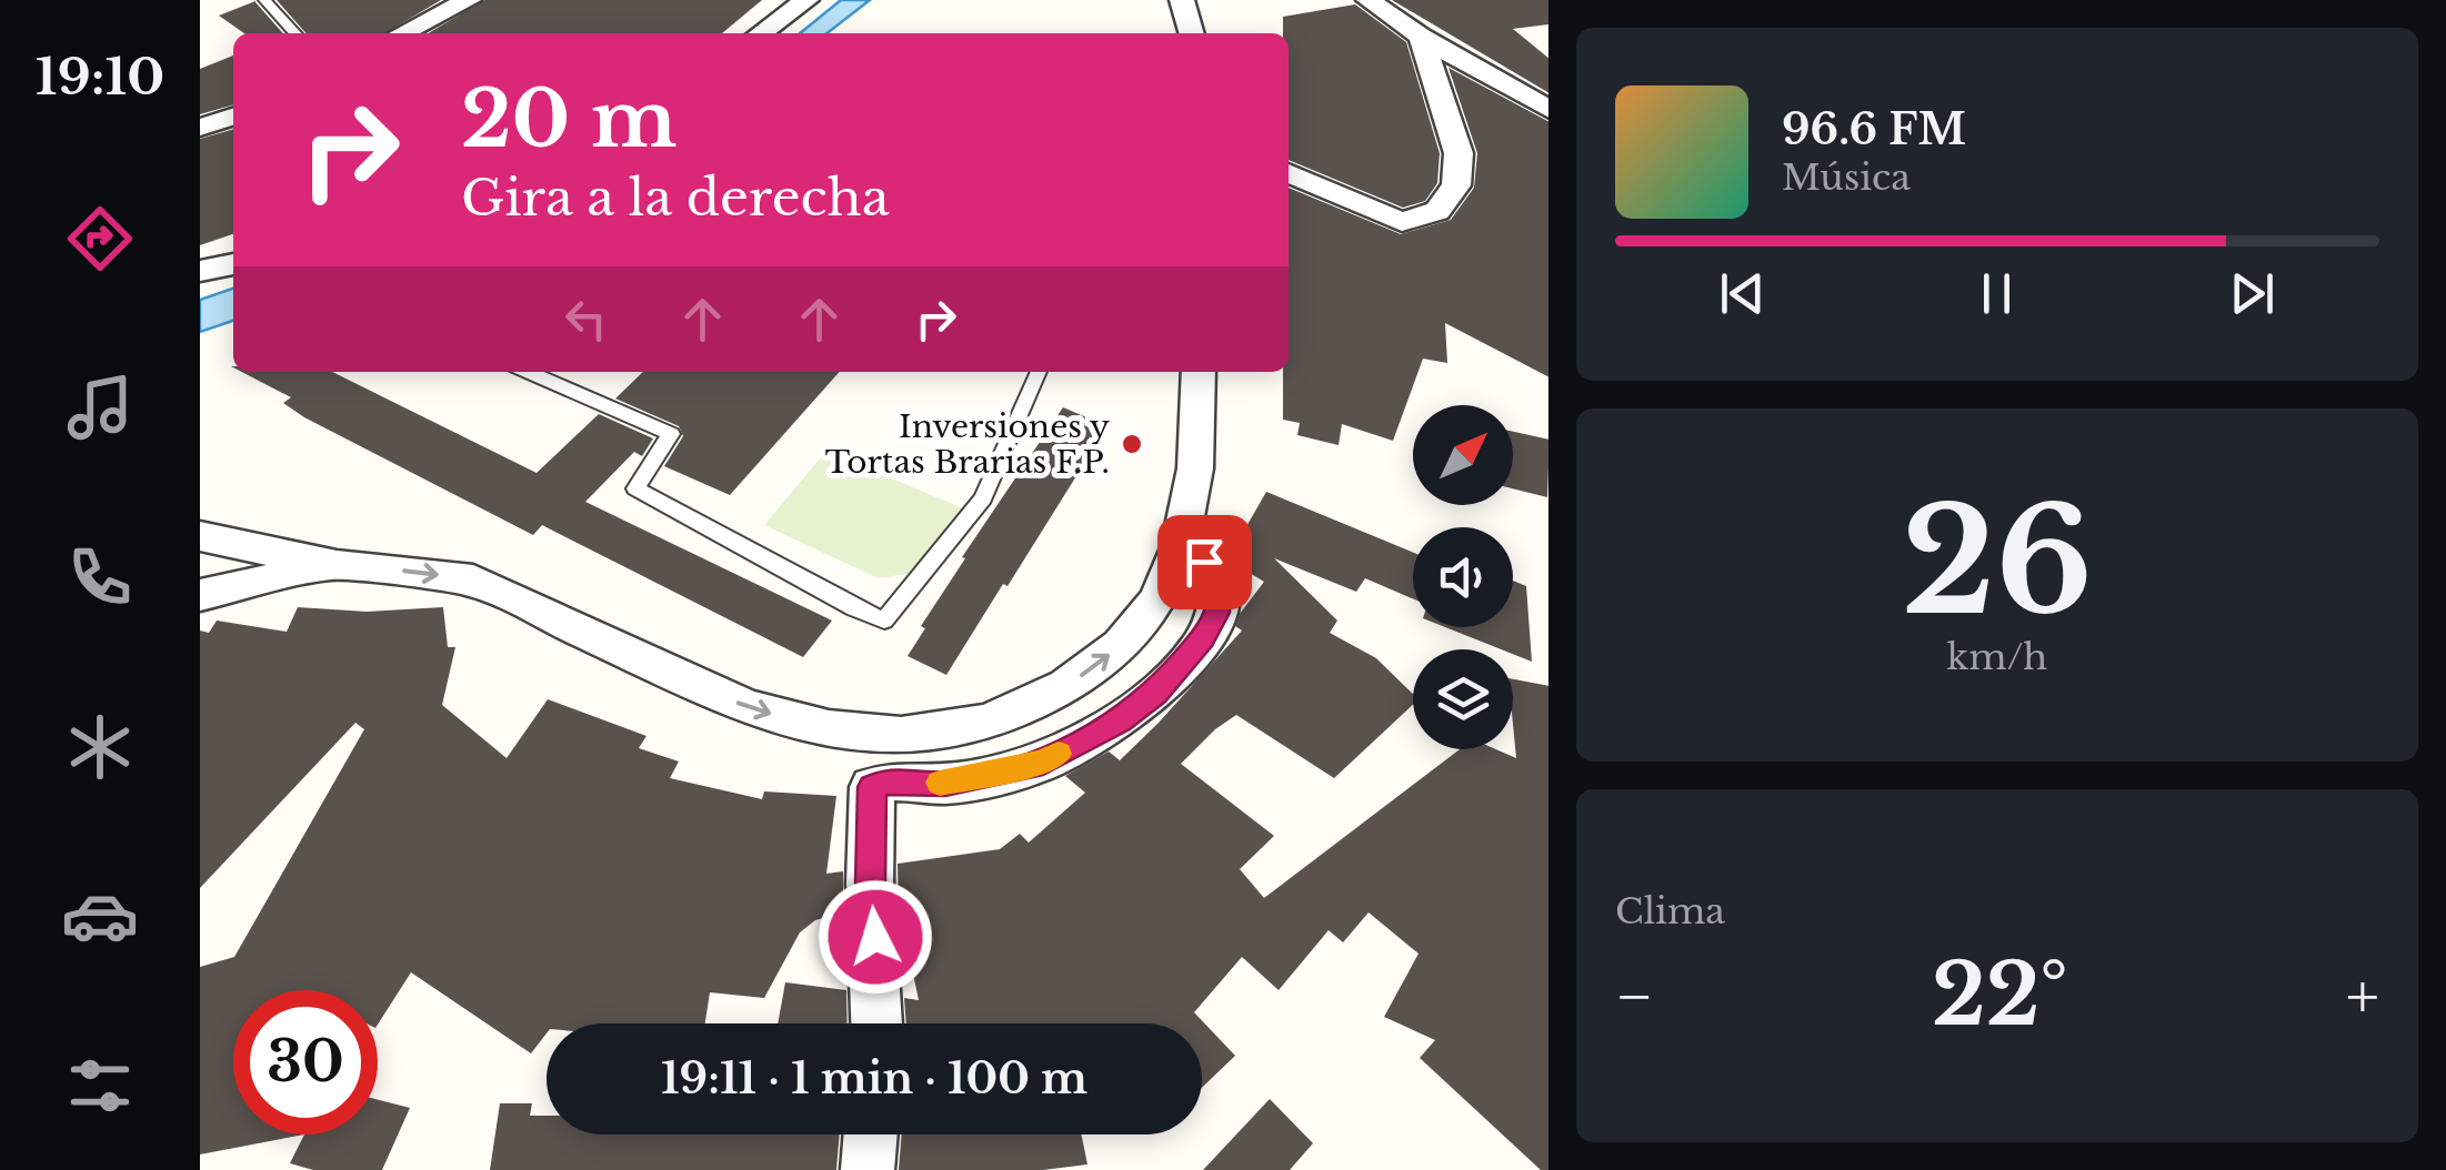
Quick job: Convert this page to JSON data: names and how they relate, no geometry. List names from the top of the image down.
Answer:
{
  "places": ["Inversiones y Tortas Brarias F.P."],
  "north": "top right",
  "page": {
    "tabs": "19:10",
    "turn": ["20 m", "Gira a la derecha"],
    "song": ["96.6 FM", "Música"],
    "tile": [
      ["26", "km/h"],
      "Clima"
    ],
    "heat": ["−", "22°", "+"],
    "limit": "30",
    "trip": "19:11 · 1 min · 100 m"
  }
}
